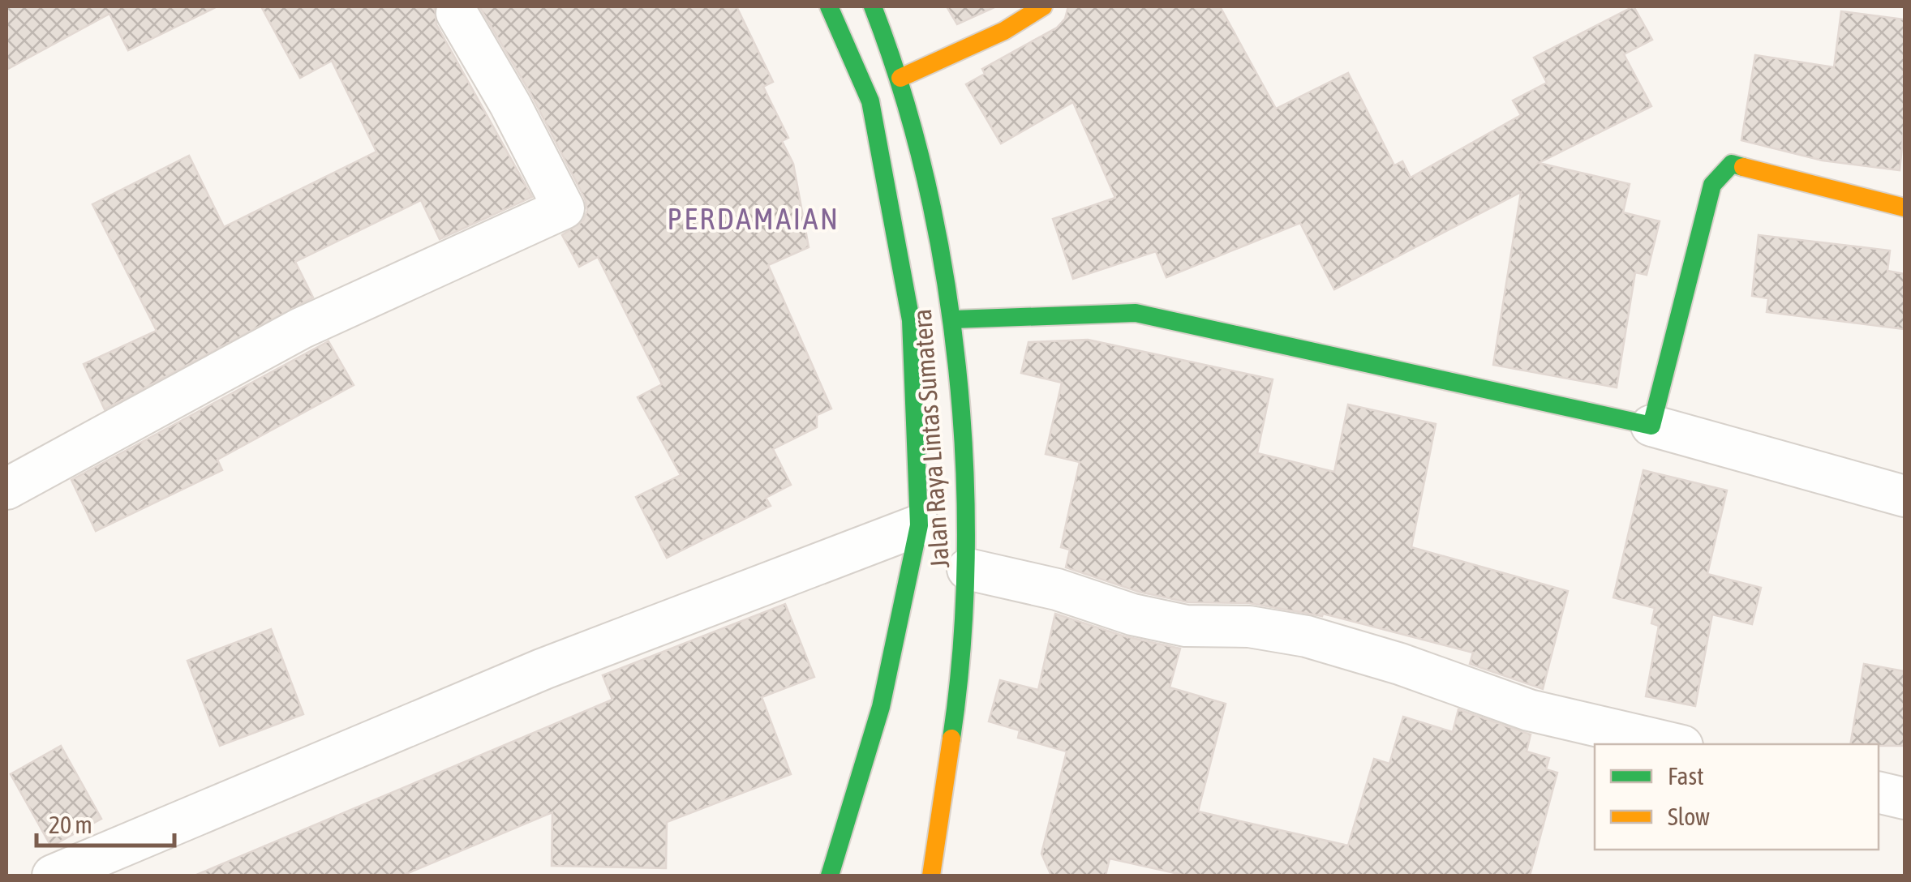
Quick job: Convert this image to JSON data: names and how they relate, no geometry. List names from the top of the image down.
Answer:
{
  "streets": {
    "main road": ["Jalan Raya Lintas Sumatera"]
  },
  "districts": ["PERDAMAIAN"],
  "legend": ["Fast", "Slow"],
  "scale_bar": "20 m"
}
